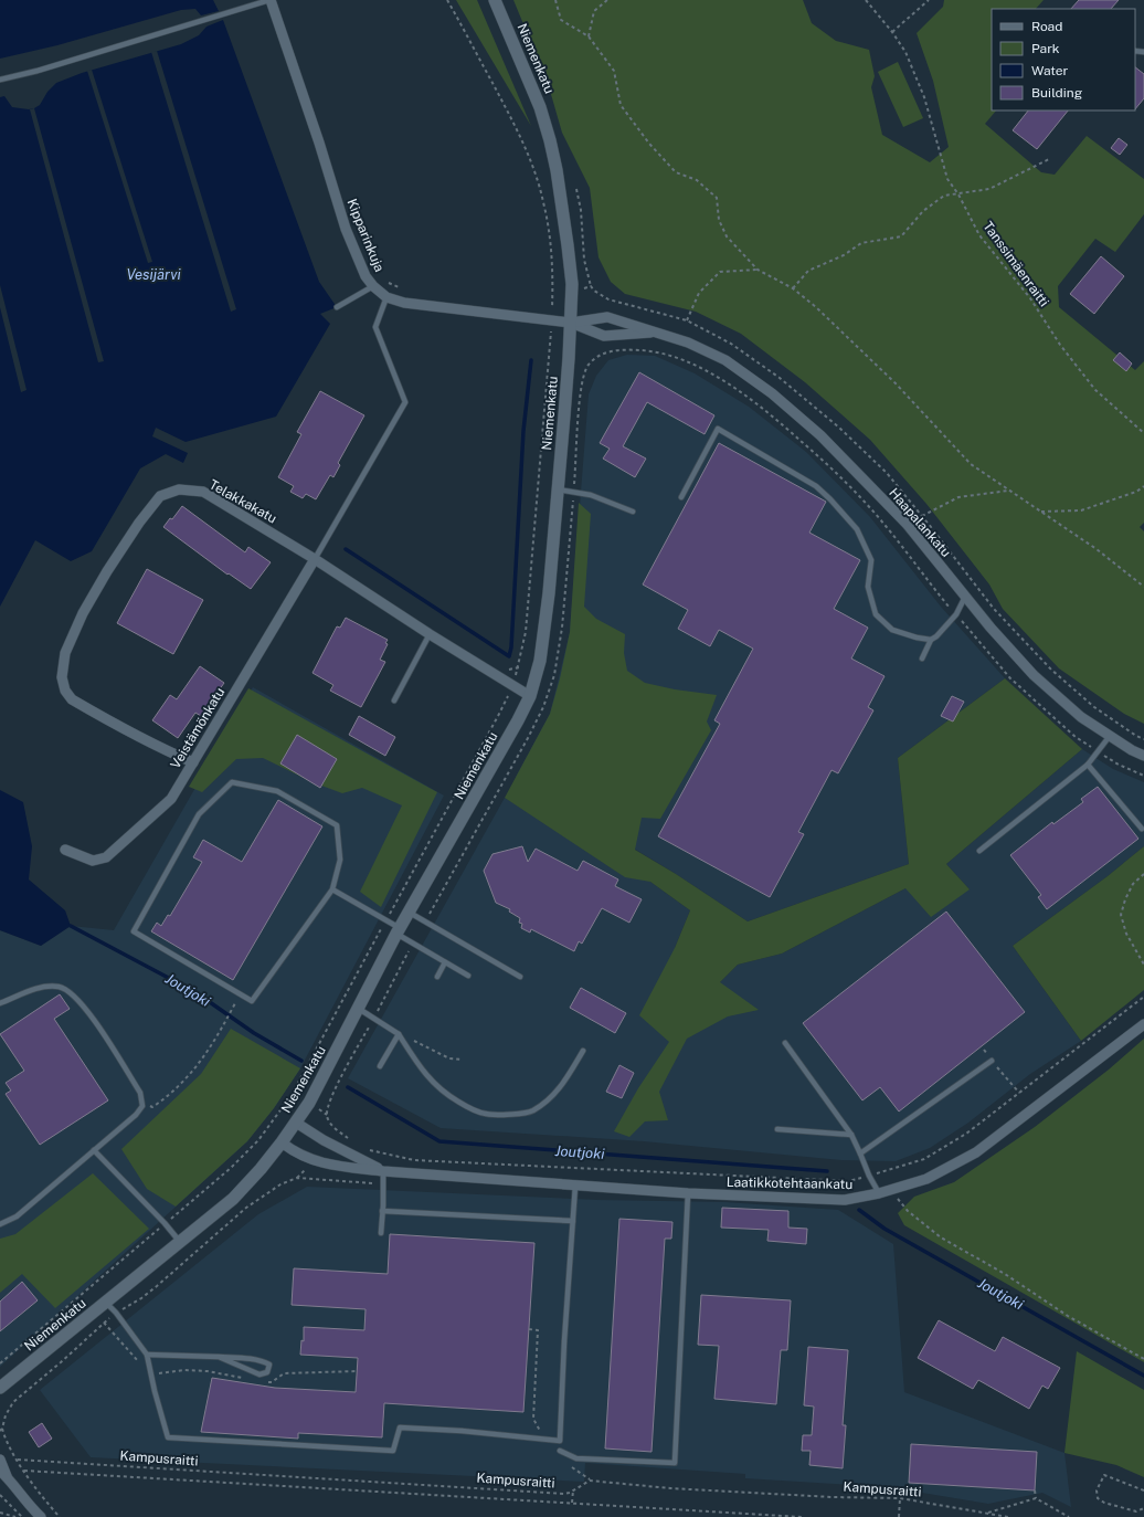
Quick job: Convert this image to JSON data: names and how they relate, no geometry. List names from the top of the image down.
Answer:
{
  "streets": {
    "street": [
      "Niemenkatu",
      "Kipparinkuja",
      "Telakkakatu",
      "Haapalankatu",
      "Veistämönkatu",
      "Laatikkotehtaankatu"
    ],
    "path": ["Tanssimäenraitti", "Kampusraitti"]
  },
  "crossings": [
    ["Niemenkatu", "Kipparinkuja"],
    ["Niemenkatu", "Telakkakatu"],
    ["Niemenkatu", "Haapalankatu"],
    ["Niemenkatu", "Laatikkotehtaankatu"],
    ["Kipparinkuja", "Haapalankatu"],
    ["Telakkakatu", "Veistämönkatu"]
  ],
  "water": ["Vesijärvi", "Joutjoki"],
  "legend": [
    "Road",
    "Park",
    "Water",
    "Building"
  ]
}
